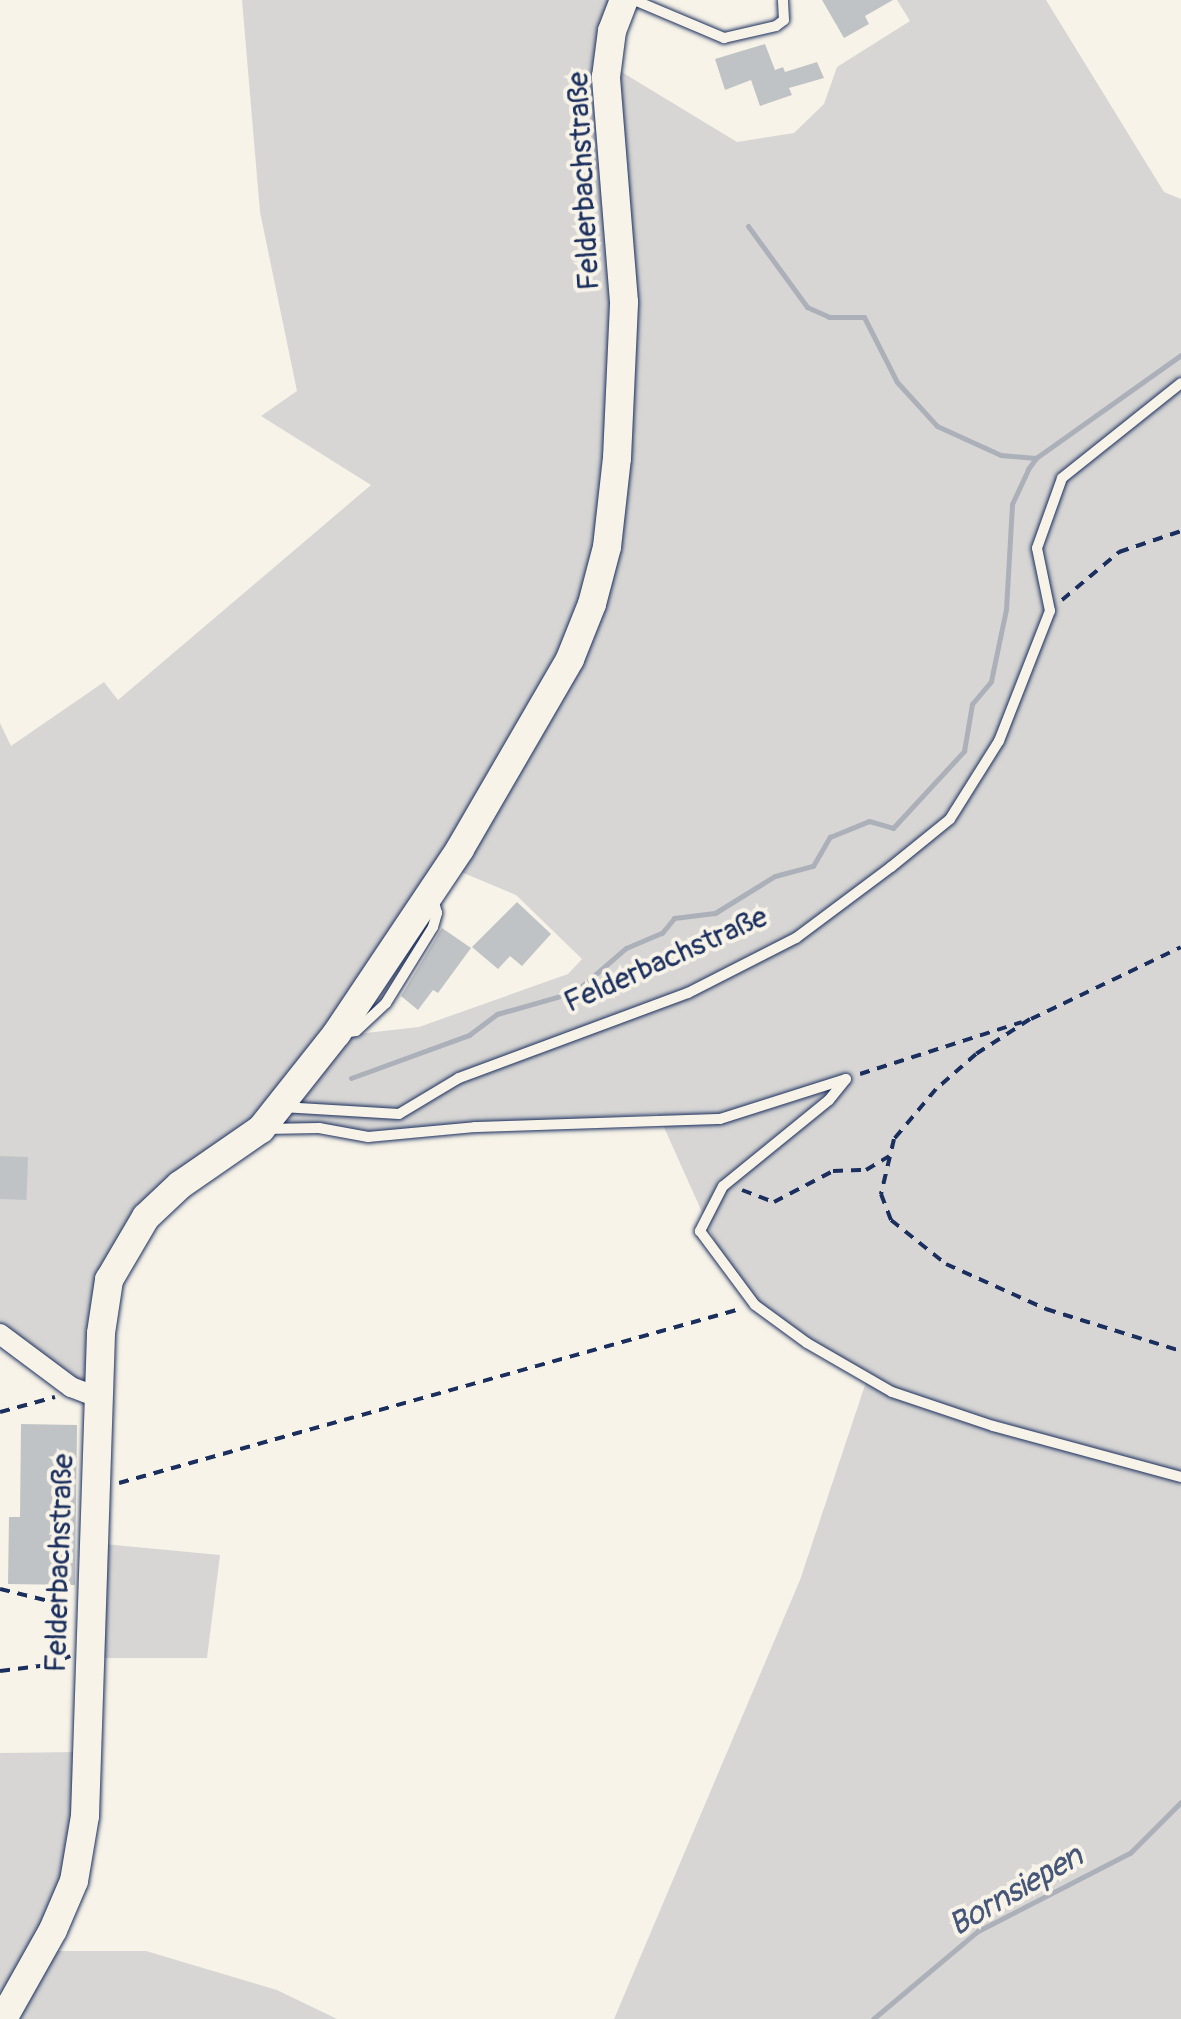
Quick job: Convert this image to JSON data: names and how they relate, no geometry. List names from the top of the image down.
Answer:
{
  "streets": {
    "street": ["Felderbachstraße"]
  },
  "water": ["Bornsiepen"]
}
